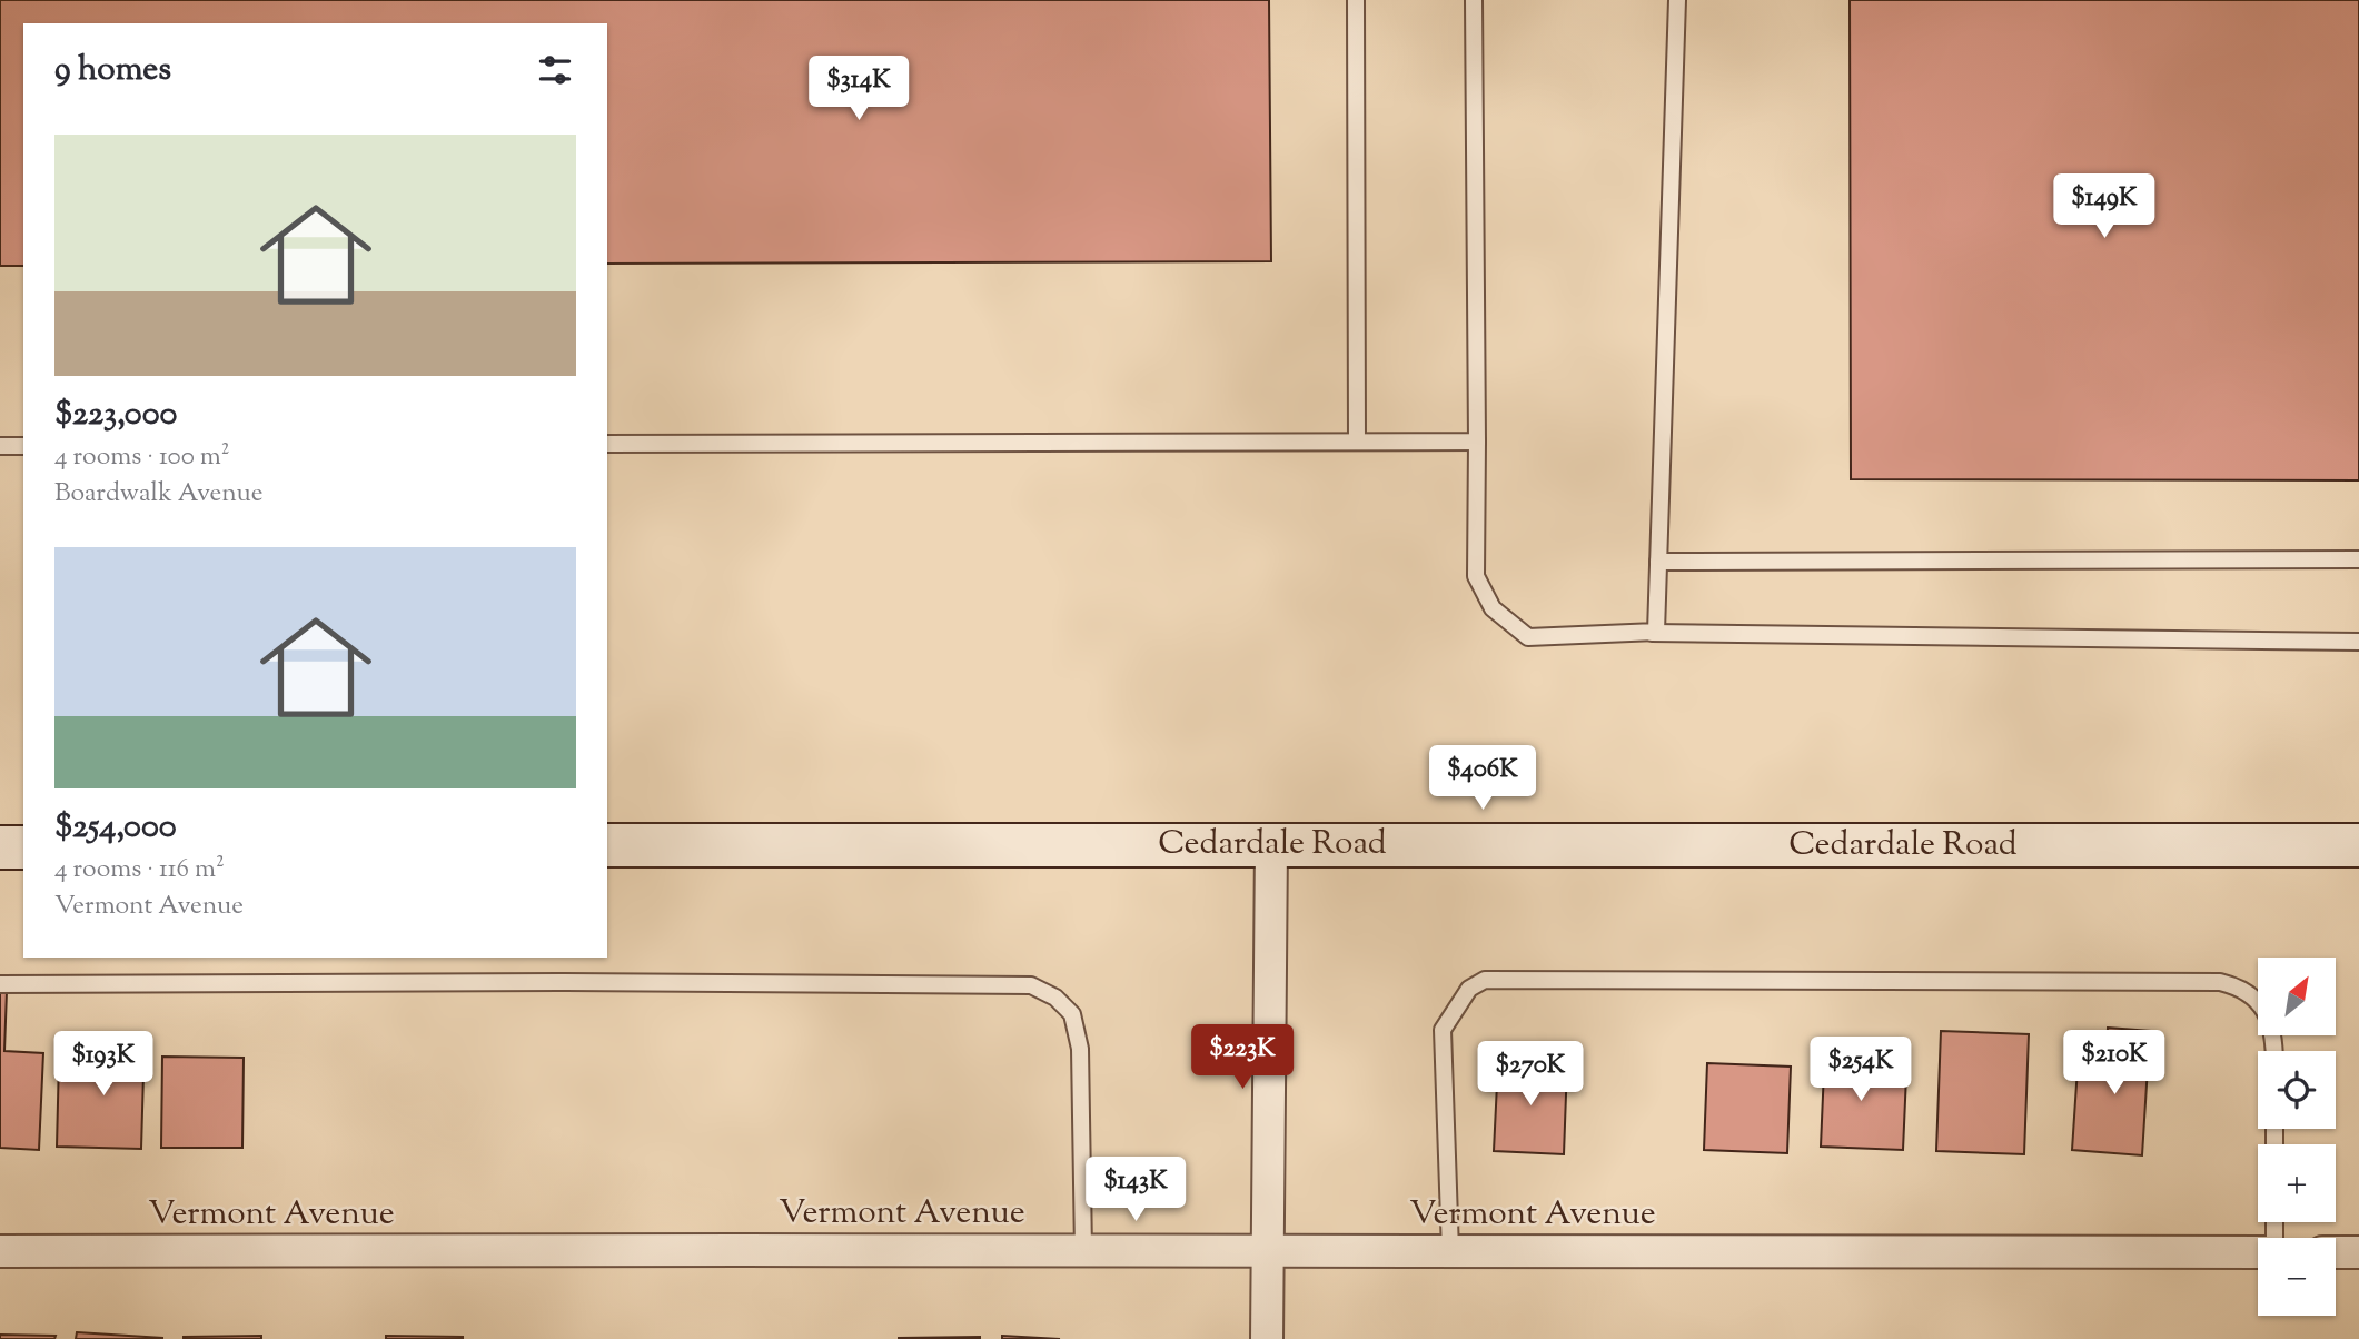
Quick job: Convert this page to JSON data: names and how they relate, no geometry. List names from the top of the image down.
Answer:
{
  "streets": {
    "street": ["Cedardale Road", "Vermont Avenue"]
  },
  "north": "top right",
  "page": {
    "heading": "9 homes",
    "price": [
      "$314K",
      "$149K",
      "$406K",
      "$223K",
      "$210K",
      "$193K",
      "$254K",
      "$270K",
      "$143K"
    ],
    "list": [
      {
        "name": "$223,000",
        "note": "4 rooms · 100 m² · Boardwalk Avenue"
      },
      {
        "name": "$254,000",
        "note": "4 rooms · 116 m² · Vermont Avenue"
      }
    ],
    "map_buttons": ["+", "−"]
  }
}
